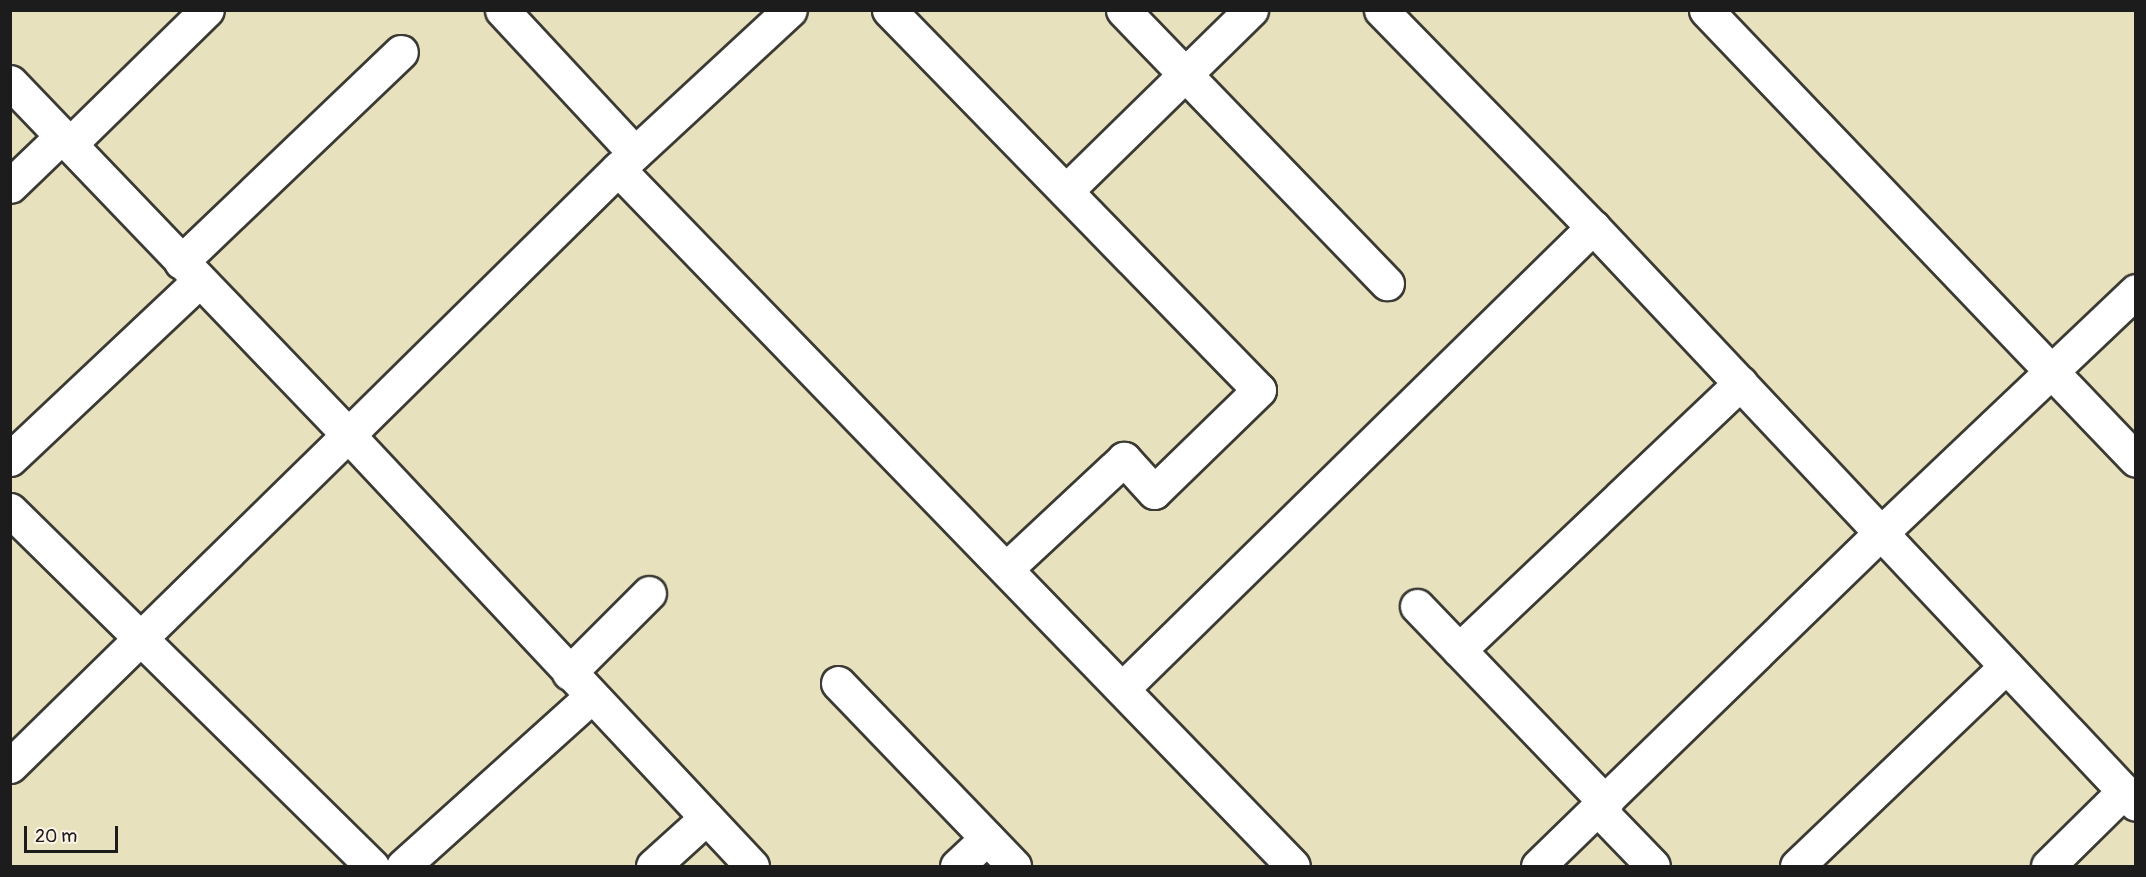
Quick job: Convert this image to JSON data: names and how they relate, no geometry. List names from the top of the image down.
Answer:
{
  "scale_bar": "20 m"
}
